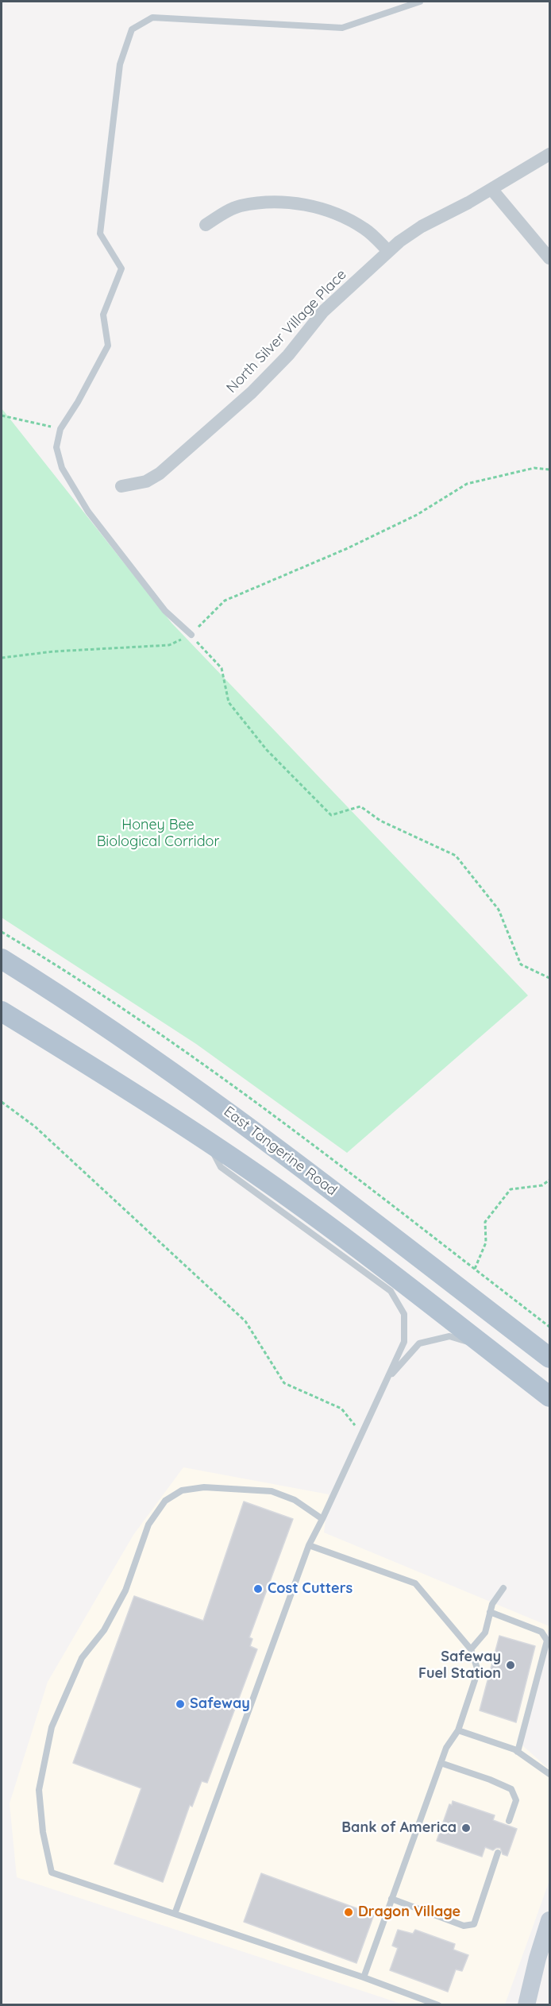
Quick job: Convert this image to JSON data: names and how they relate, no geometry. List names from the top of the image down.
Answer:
{
  "streets": {
    "main road": ["East Tangerine Road"],
    "street": ["North Silver Village Place"]
  },
  "parks": ["Honey Bee Biological Corridor"],
  "places": [
    "Cost Cutters",
    "Safeway Fuel Station",
    "Safeway",
    "Bank of America",
    "Dragon Village"
  ]
}
